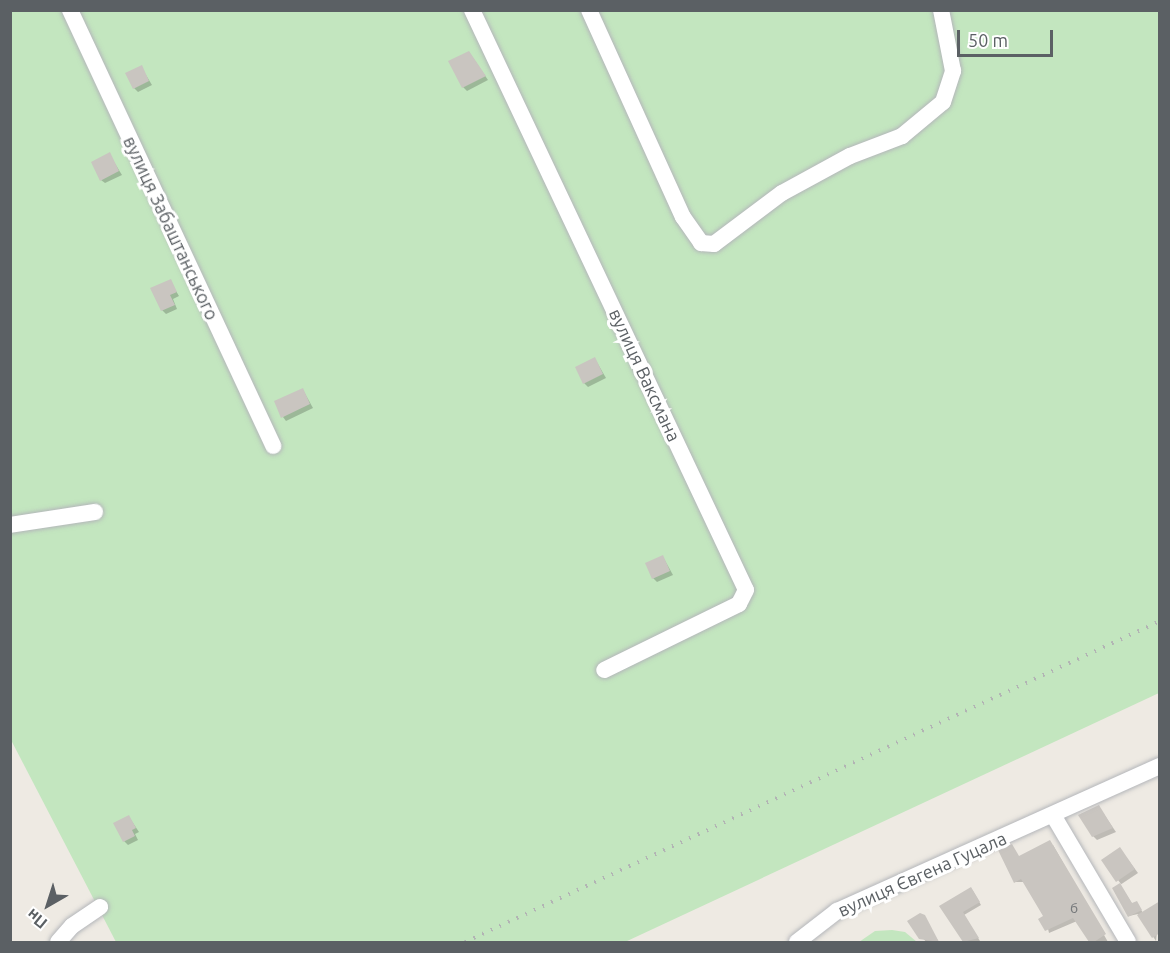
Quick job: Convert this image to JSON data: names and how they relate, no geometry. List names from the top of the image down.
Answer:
{
  "streets": {
    "street": ["вулиця Забаштанського", "вулиця Ваксмана", "вулиця Євгена Гуцала"]
  },
  "house_numbers": ["6"],
  "scale_bar": "50 m",
  "north": "bottom left"
}
